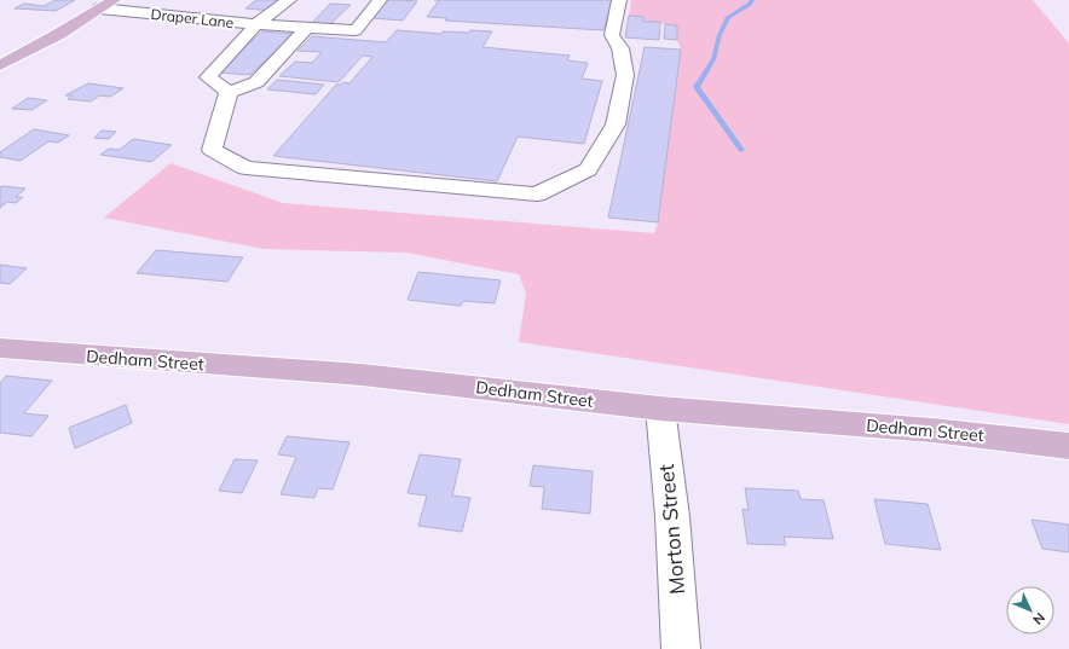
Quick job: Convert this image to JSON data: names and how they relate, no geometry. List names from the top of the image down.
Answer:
{
  "streets": {
    "main road": ["Dedham Street"],
    "street": ["Draper Lane", "Morton Street"]
  },
  "crossings": [
    ["Dedham Street", "Morton Street"]
  ],
  "north": "bottom right"
}
